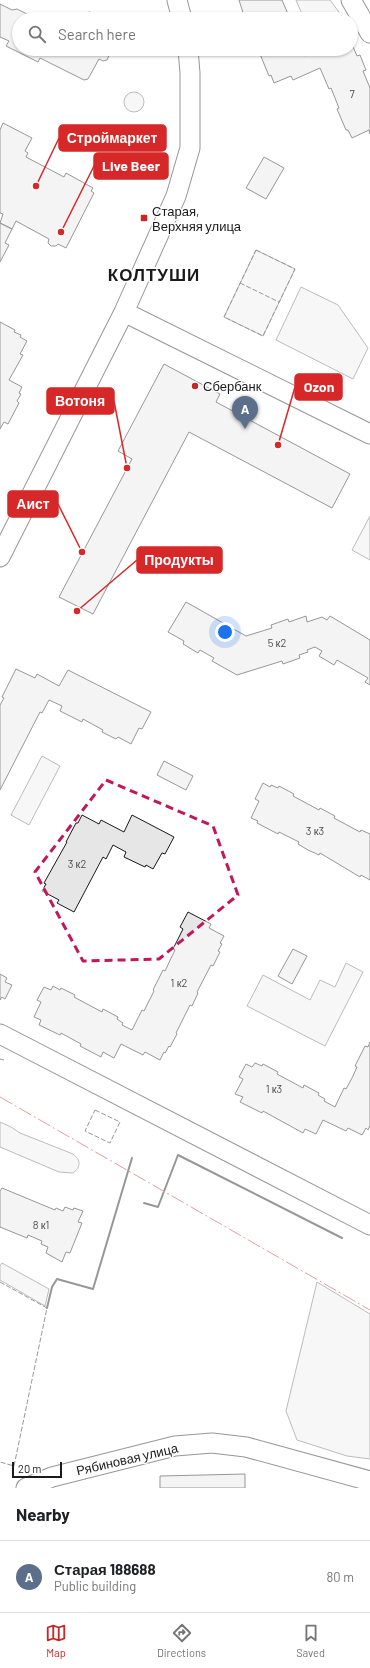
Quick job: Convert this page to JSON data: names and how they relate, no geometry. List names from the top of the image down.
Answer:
{
  "streets": {
    "street": ["Рябиновая улица"]
  },
  "districts": ["КОЛТУШИ"],
  "places": {
    "other": [
      "Строймаркет",
      "Live Beer",
      "Сбербанк",
      "Ozon",
      "Вотоня",
      "Аист",
      "Продукты"
    ],
    "transit": ["Старая, Верхняя улица"]
  },
  "house_numbers": [
    "7",
    "5 к2",
    "3 к3",
    "3 к2",
    "1 к2",
    "1 к3",
    "8 к1"
  ],
  "scale_bar": "20 m",
  "page": {
    "search": "Search here",
    "pins": "A",
    "scale": "20 m",
    "heading": "Nearby",
    "list": [
      {
        "mark": "A",
        "name": "Старая 188688",
        "note": "Public building",
        "value": "80 m"
      }
    ],
    "nav": ["Map", "Directions", "Saved"]
  }
}
